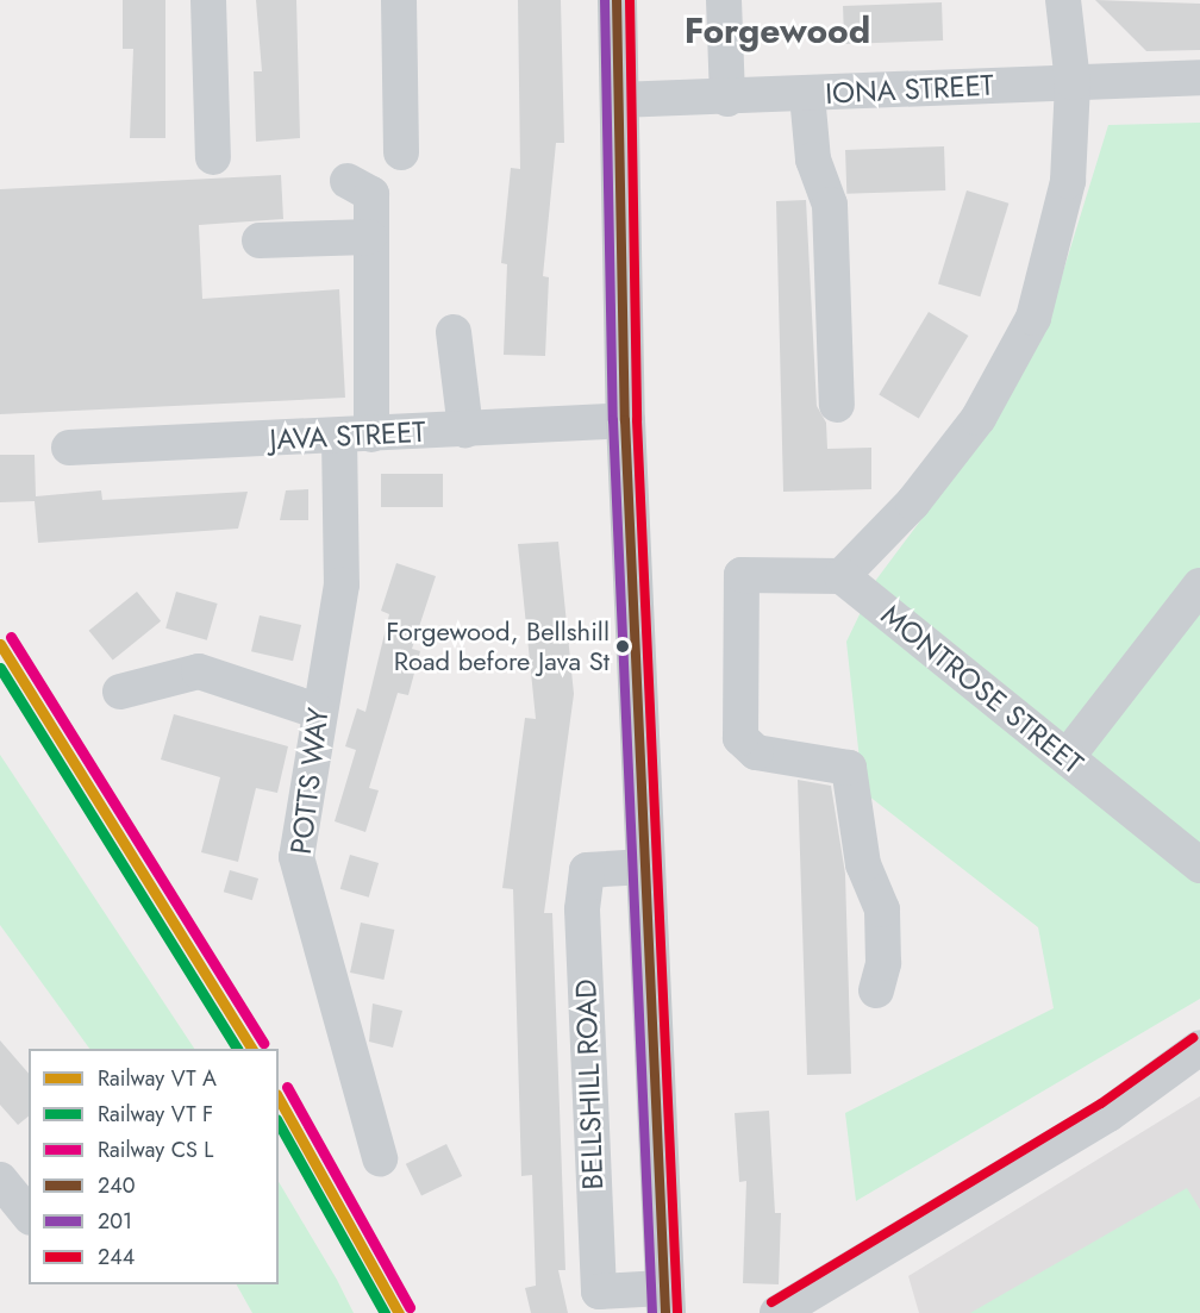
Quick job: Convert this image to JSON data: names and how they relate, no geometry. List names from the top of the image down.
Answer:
{
  "streets": {
    "main road": ["BELLSHILL ROAD"],
    "street": [
      "IONA STREET",
      "JAVA STREET",
      "MONTROSE STREET",
      "POTTS WAY"
    ]
  },
  "crossings": [
    ["IONA STREET", "BELLSHILL ROAD"],
    ["JAVA STREET", "POTTS WAY"],
    ["JAVA STREET", "BELLSHILL ROAD"]
  ],
  "districts": ["Forgewood"],
  "places": ["Forgewood, Bellshill Road before Java St"],
  "lines": ["transit line 240", "transit line 201", "transit line 244"],
  "legend": [
    "Railway VT A",
    "Railway VT F",
    "Railway CS L",
    "240",
    "201",
    "244"
  ]
}
